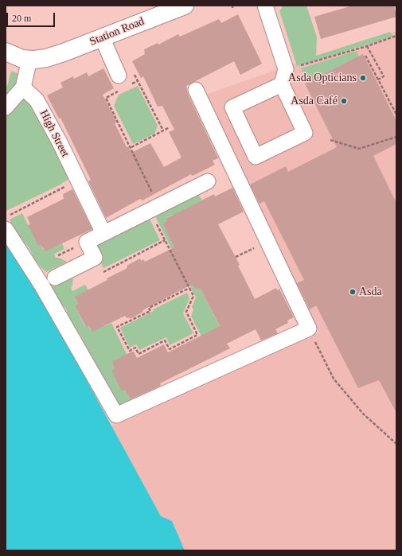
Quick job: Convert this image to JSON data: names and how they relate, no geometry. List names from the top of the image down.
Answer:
{
  "streets": {
    "main road": ["Station Road"],
    "street": ["High Street"]
  },
  "places": ["Asda Opticians", "Asda Café", "Asda"],
  "scale_bar": "20 m"
}
